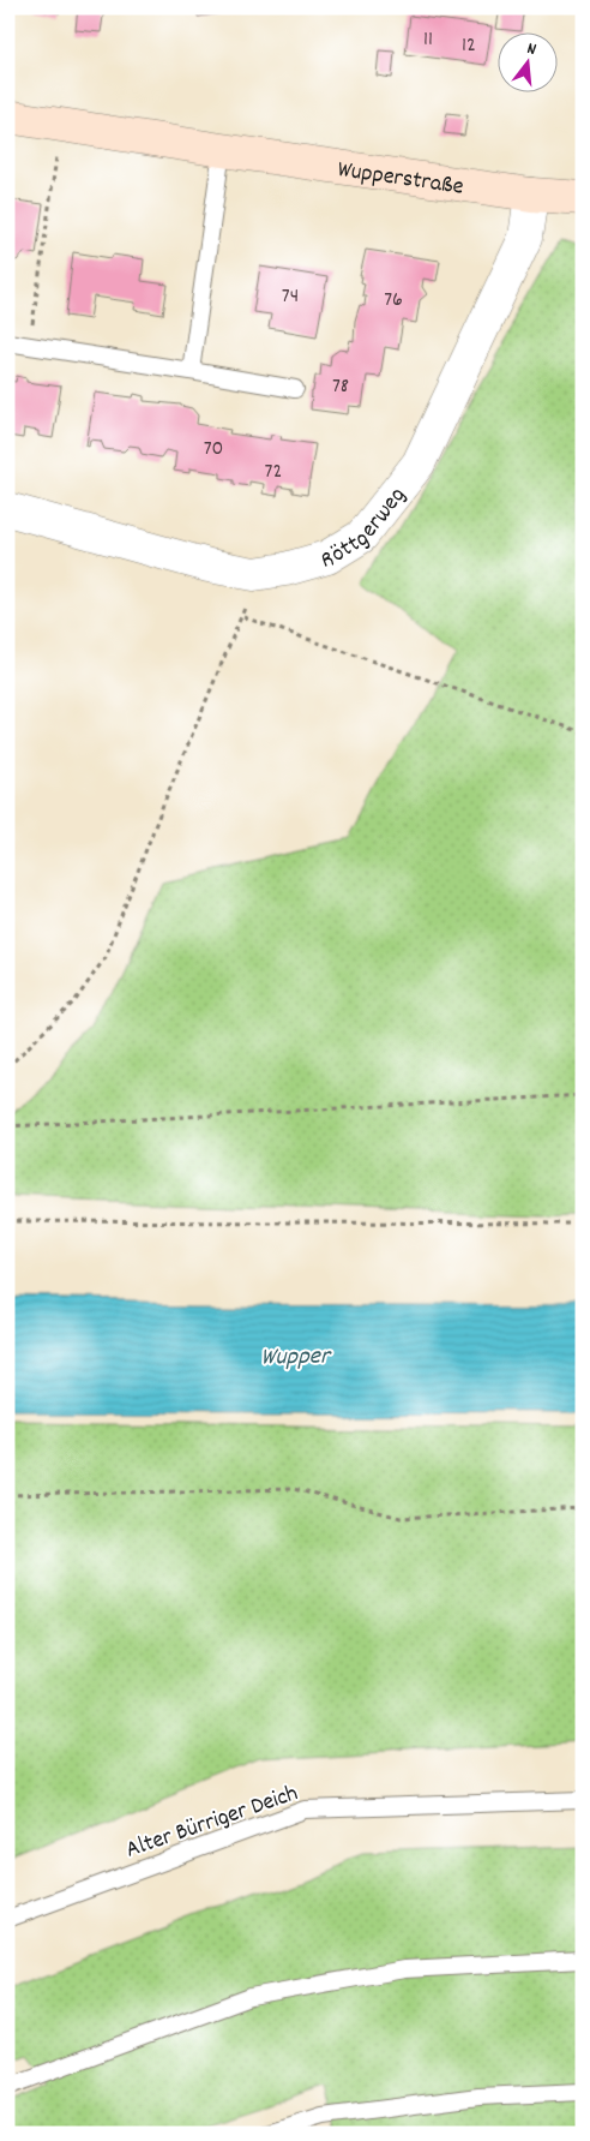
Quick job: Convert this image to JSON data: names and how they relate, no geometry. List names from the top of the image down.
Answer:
{
  "streets": {
    "main road": ["Wupperstraße"],
    "street": ["Röttgerweg"],
    "lane": ["Alter Bürriger Deich"]
  },
  "crossings": [
    ["Wupperstraße", "Röttgerweg"]
  ],
  "water": ["Wupper"],
  "house_numbers": [
    "11",
    "12",
    "74",
    "76",
    "78",
    "70",
    "72"
  ],
  "north": "top"
}
